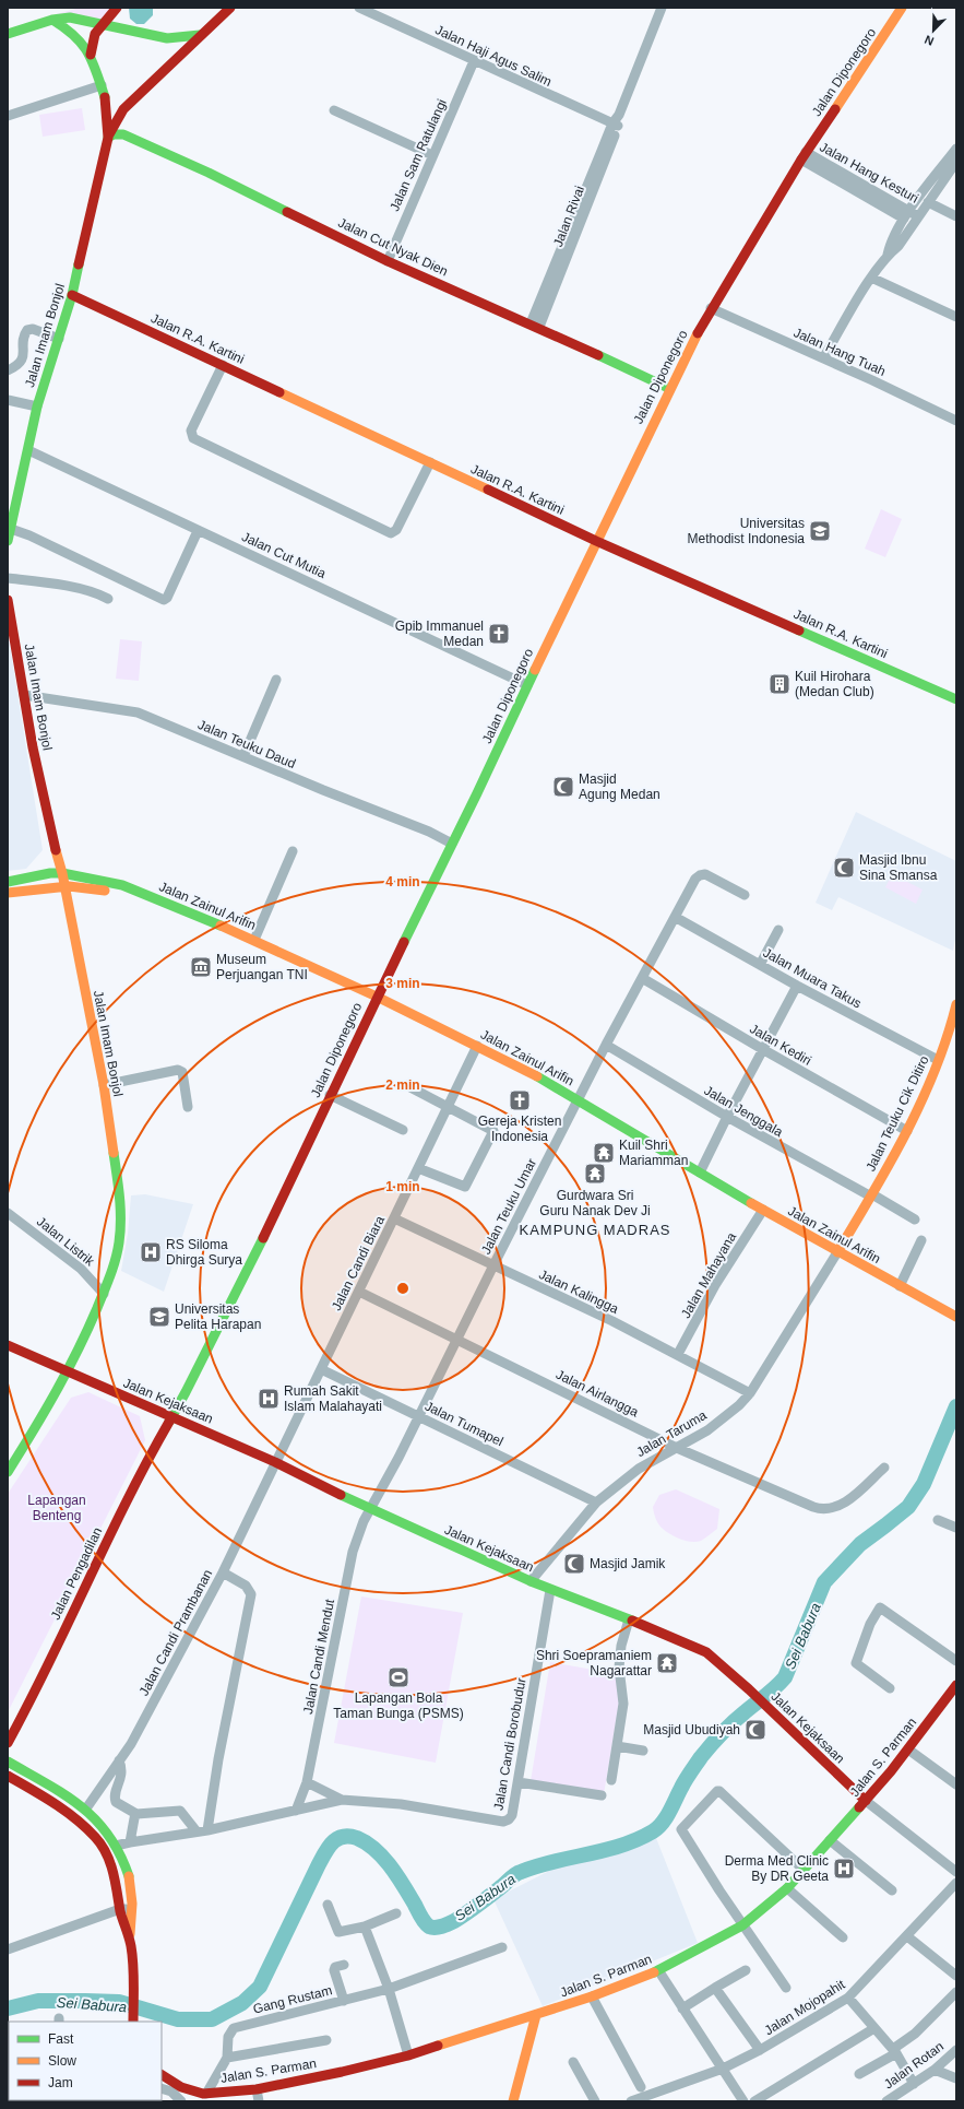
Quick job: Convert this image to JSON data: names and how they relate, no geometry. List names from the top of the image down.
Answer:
{
  "streets": {
    "main road": [
      "Jalan Diponegoro",
      "Jalan Cut Nyak Dien",
      "Jalan Imam Bonjol",
      "Jalan R.A. Kartini",
      "Jalan Zainul Arifin",
      "Jalan Teuku Cik Ditiro",
      "Jalan Kejaksaan",
      "Jalan Pengadilan",
      "Jalan S. Parman"
    ],
    "street": [
      "Jalan Haji Agus Salim",
      "Jalan Sam Ratulangi",
      "Jalan Hang Kesturi",
      "Jalan Rivai",
      "Jalan Hang Tuah",
      "Jalan Cut Mutia",
      "Jalan Teuku Daud",
      "Jalan Muara Takus",
      "Jalan Kediri",
      "Jalan Jenggala",
      "Jalan Teuku Umar",
      "Jalan Listrik",
      "Jalan Candi Biara",
      "Jalan Mahayana",
      "Jalan Kalingga",
      "Jalan Airlangga",
      "Jalan Tumapel",
      "Jalan Taruma",
      "Jalan Candi Prambanan",
      "Jalan Candi Mendut",
      "Jalan Candi Borobudur",
      "Gang Rustam",
      "Jalan Mojopahit",
      "Jalan Rotan"
    ]
  },
  "crossings": [
    ["Jalan Haji Agus Salim", "Jalan Sam Ratulangi"],
    ["Jalan Haji Agus Salim", "Jalan Rivai"],
    ["Jalan Diponegoro", "Jalan Hang Kesturi"],
    ["Jalan Diponegoro", "Jalan Cut Nyak Dien"],
    ["Jalan Diponegoro", "Jalan R.A. Kartini"],
    ["Jalan Diponegoro", "Jalan Hang Tuah"],
    ["Jalan Diponegoro", "Jalan Cut Mutia"],
    ["Jalan Diponegoro", "Jalan Teuku Daud"],
    ["Jalan Diponegoro", "Jalan Zainul Arifin"],
    ["Jalan Diponegoro", "Jalan Kejaksaan"],
    ["Jalan Diponegoro", "Jalan Pengadilan"],
    ["Jalan Sam Ratulangi", "Jalan Cut Nyak Dien"],
    ["Jalan Rivai", "Jalan Cut Nyak Dien"],
    ["Jalan Cut Nyak Dien", "Jalan Imam Bonjol"],
    ["Jalan Imam Bonjol", "Jalan R.A. Kartini"],
    ["Jalan Imam Bonjol", "Jalan Cut Mutia"],
    ["Jalan Imam Bonjol", "Jalan Teuku Daud"],
    ["Jalan Imam Bonjol", "Jalan Zainul Arifin"],
    ["Jalan Imam Bonjol", "Jalan Listrik"],
    ["Jalan Imam Bonjol", "Jalan Kejaksaan"],
    ["Jalan Zainul Arifin", "Jalan Teuku Cik Ditiro"],
    ["Jalan Zainul Arifin", "Jalan Teuku Umar"],
    ["Jalan Zainul Arifin", "Jalan Candi Biara"],
    ["Jalan Zainul Arifin", "Jalan Mahayana"],
    ["Jalan Zainul Arifin", "Jalan Taruma"],
    ["Jalan Muara Takus", "Jalan Teuku Cik Ditiro"],
    ["Jalan Muara Takus", "Jalan Teuku Umar"],
    ["Jalan Kediri", "Jalan Teuku Cik Ditiro"],
    ["Jalan Kediri", "Jalan Teuku Umar"],
    ["Jalan Jenggala", "Jalan Teuku Cik Ditiro"],
    ["Jalan Jenggala", "Jalan Teuku Umar"],
    ["Jalan Teuku Cik Ditiro", "Jalan Taruma"],
    ["Jalan Teuku Umar", "Jalan Kalingga"],
    ["Jalan Teuku Umar", "Jalan Airlangga"],
    ["Jalan Teuku Umar", "Jalan Kejaksaan"],
    ["Jalan Teuku Umar", "Jalan Tumapel"],
    ["Jalan Teuku Umar", "Jalan Candi Mendut"],
    ["Jalan Candi Biara", "Jalan Kalingga"],
    ["Jalan Candi Biara", "Jalan Airlangga"],
    ["Jalan Candi Biara", "Jalan Kejaksaan"],
    ["Jalan Candi Biara", "Jalan Tumapel"],
    ["Jalan Candi Biara", "Jalan Candi Prambanan"],
    ["Jalan Mahayana", "Jalan Kalingga"],
    ["Jalan Kalingga", "Jalan Taruma"],
    ["Jalan Airlangga", "Jalan Taruma"],
    ["Jalan Kejaksaan", "Jalan Taruma"],
    ["Jalan Kejaksaan", "Jalan Pengadilan"],
    ["Jalan Kejaksaan", "Jalan Candi Prambanan"],
    ["Jalan Kejaksaan", "Jalan Candi Mendut"],
    ["Jalan Kejaksaan", "Jalan Candi Borobudur"],
    ["Jalan Kejaksaan", "Jalan S. Parman"],
    ["Jalan Tumapel", "Jalan Taruma"],
    ["Jalan Candi Mendut", "Jalan Candi Borobudur"]
  ],
  "districts": ["KAMPUNG MADRAS"],
  "water": ["Sei Babura"],
  "parks": ["Lapangan Benteng"],
  "places": {
    "school or university": ["Universitas Methodist Indonesia", "Universitas Pelita Harapan"],
    "church": ["Gpib Immanuel Medan", "Gereja Kristen Indonesia"],
    "building": ["Kuil Hirohara (Medan Club)"],
    "mosque": [
      "Masjid Agung Medan",
      "Masjid Ibnu Sina Smansa",
      "Masjid Jamik",
      "Masjid Ubudiyah"
    ],
    "museum": ["Museum Perjuangan TNI"],
    "temple": ["Kuil Shri Mariamman", "Gurdwara Sri Guru Nanak Dev Ji", "Shri Soepramaniem Nagarattar"],
    "hospital": ["RS Siloma Dhirga Surya", "Rumah Sakit Islam Malahayati", "Derma Med Clinic By DR Geeta"],
    "sports": ["Lapangan Bola Taman Bunga (PSMS)"]
  },
  "legend": ["Fast", "Slow", "Jam"],
  "north": "bottom left",
  "rings": [
    "4 min",
    "3 min",
    "2 min",
    "1 min"
  ]
}
